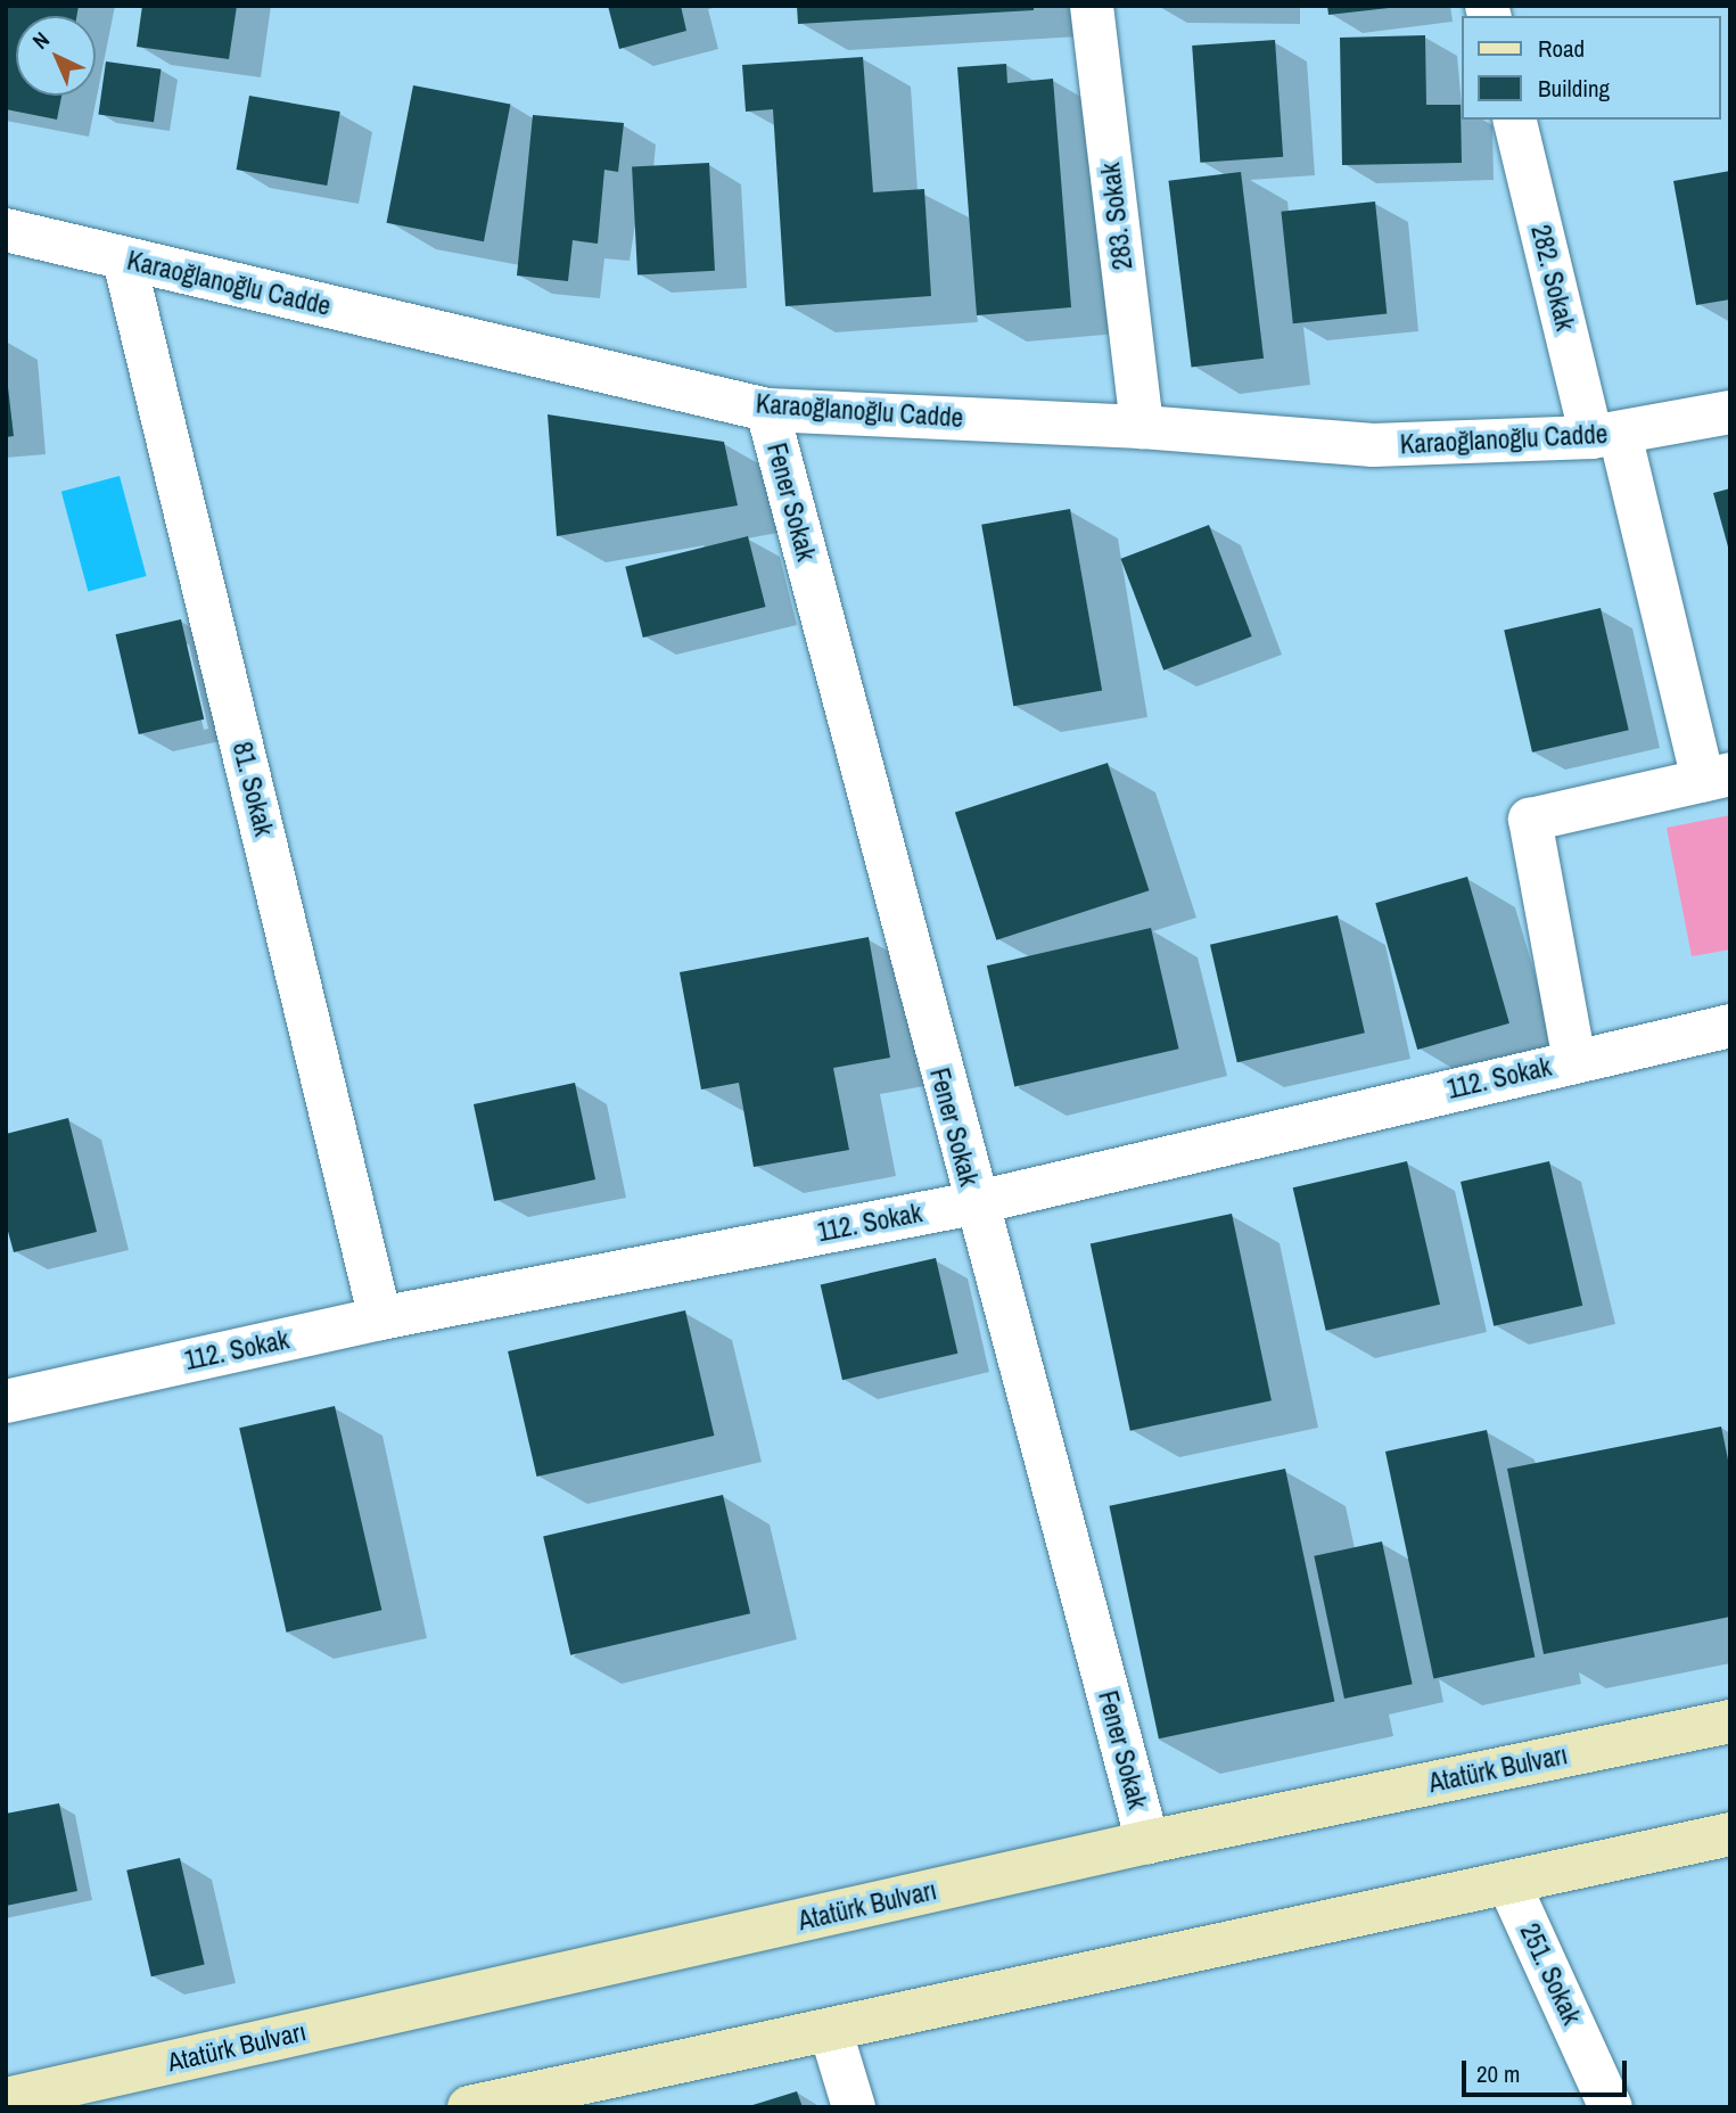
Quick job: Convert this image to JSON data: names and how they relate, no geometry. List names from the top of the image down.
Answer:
{
  "streets": {
    "main road": ["Atatürk Bulvarı"],
    "street": [
      "283. Sokak",
      "282. Sokak",
      "Karaoğlanoğlu Cadde",
      "Fener Sokak",
      "81. Sokak",
      "112. Sokak",
      "251. Sokak"
    ]
  },
  "crossings": [
    ["283. Sokak", "Karaoğlanoğlu Cadde"],
    ["282. Sokak", "Karaoğlanoğlu Cadde"],
    ["Karaoğlanoğlu Cadde", "Fener Sokak"],
    ["Karaoğlanoğlu Cadde", "81. Sokak"],
    ["Fener Sokak", "112. Sokak"],
    ["Fener Sokak", "Atatürk Bulvarı"],
    ["81. Sokak", "112. Sokak"]
  ],
  "legend": ["Road", "Building"],
  "scale_bar": "20 m",
  "north": "top left"
}
